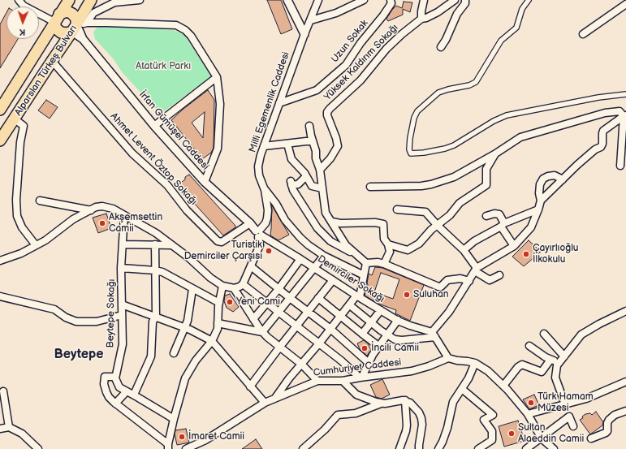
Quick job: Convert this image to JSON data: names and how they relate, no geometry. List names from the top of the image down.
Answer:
{
  "streets": {
    "highway": ["Alparslan Türkeş Bulvarı"],
    "street": [
      "Uzun Sokak",
      "Yüksek Kaldırım Sokağı",
      "Milli Egemenlik Caddesi",
      "İrfan Gümüşel Caddesi",
      "Ahmet Levent Öztop Sokağı",
      "Demirciler Sokağı",
      "Beytepe Sokağı",
      "Cumhuriyet Caddesi"
    ]
  },
  "crossings": [
    ["Uzun Sokak", "Milli Egemenlik Caddesi"],
    ["Alparslan Türkeş Bulvarı", "İrfan Gümüşel Caddesi"],
    ["Alparslan Türkeş Bulvarı", "Ahmet Levent Öztop Sokağı"],
    ["Milli Egemenlik Caddesi", "İrfan Gümüşel Caddesi"],
    ["Milli Egemenlik Caddesi", "Demirciler Sokağı"],
    ["İrfan Gümüşel Caddesi", "Ahmet Levent Öztop Sokağı"],
    ["İrfan Gümüşel Caddesi", "Demirciler Sokağı"]
  ],
  "districts": ["Beytepe"],
  "parks": ["Atatürk Parkı"],
  "places": [
    "Akşemsettin Camii",
    "Turistik Demirciler Çarşısı",
    "Çayırlıoğlu İlkokulu",
    "Suluhan",
    "Yeni Cami",
    "İncili Camii",
    "Türk Hamam Müzesi",
    "Sultan Alaeddin Camii",
    "İmaret Camii"
  ],
  "north": "bottom"
}
